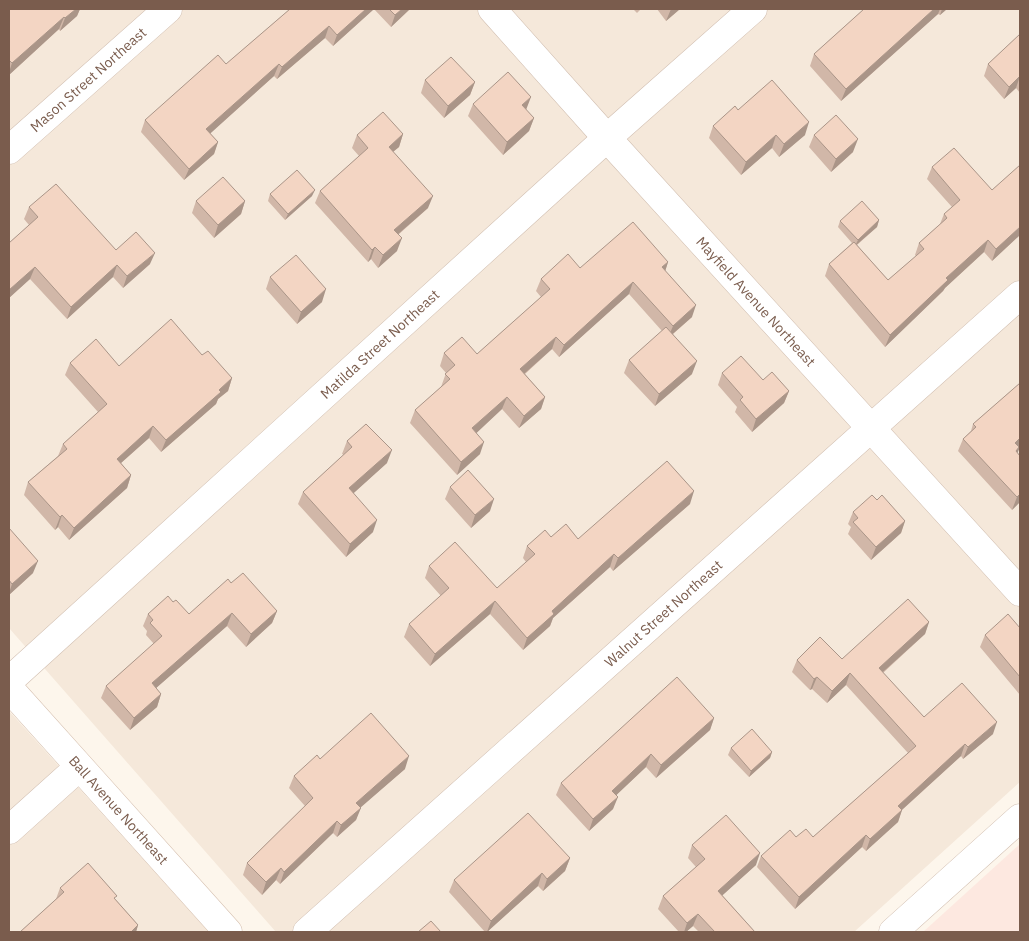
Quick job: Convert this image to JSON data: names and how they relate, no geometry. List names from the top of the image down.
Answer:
{
  "streets": {
    "street": [
      "Mason Street Northeast",
      "Mayfield Avenue Northeast",
      "Matilda Street Northeast",
      "Walnut Street Northeast",
      "Ball Avenue Northeast"
    ]
  },
  "crossings": [
    ["Mayfield Avenue Northeast", "Matilda Street Northeast"],
    ["Mayfield Avenue Northeast", "Walnut Street Northeast"]
  ]
}
